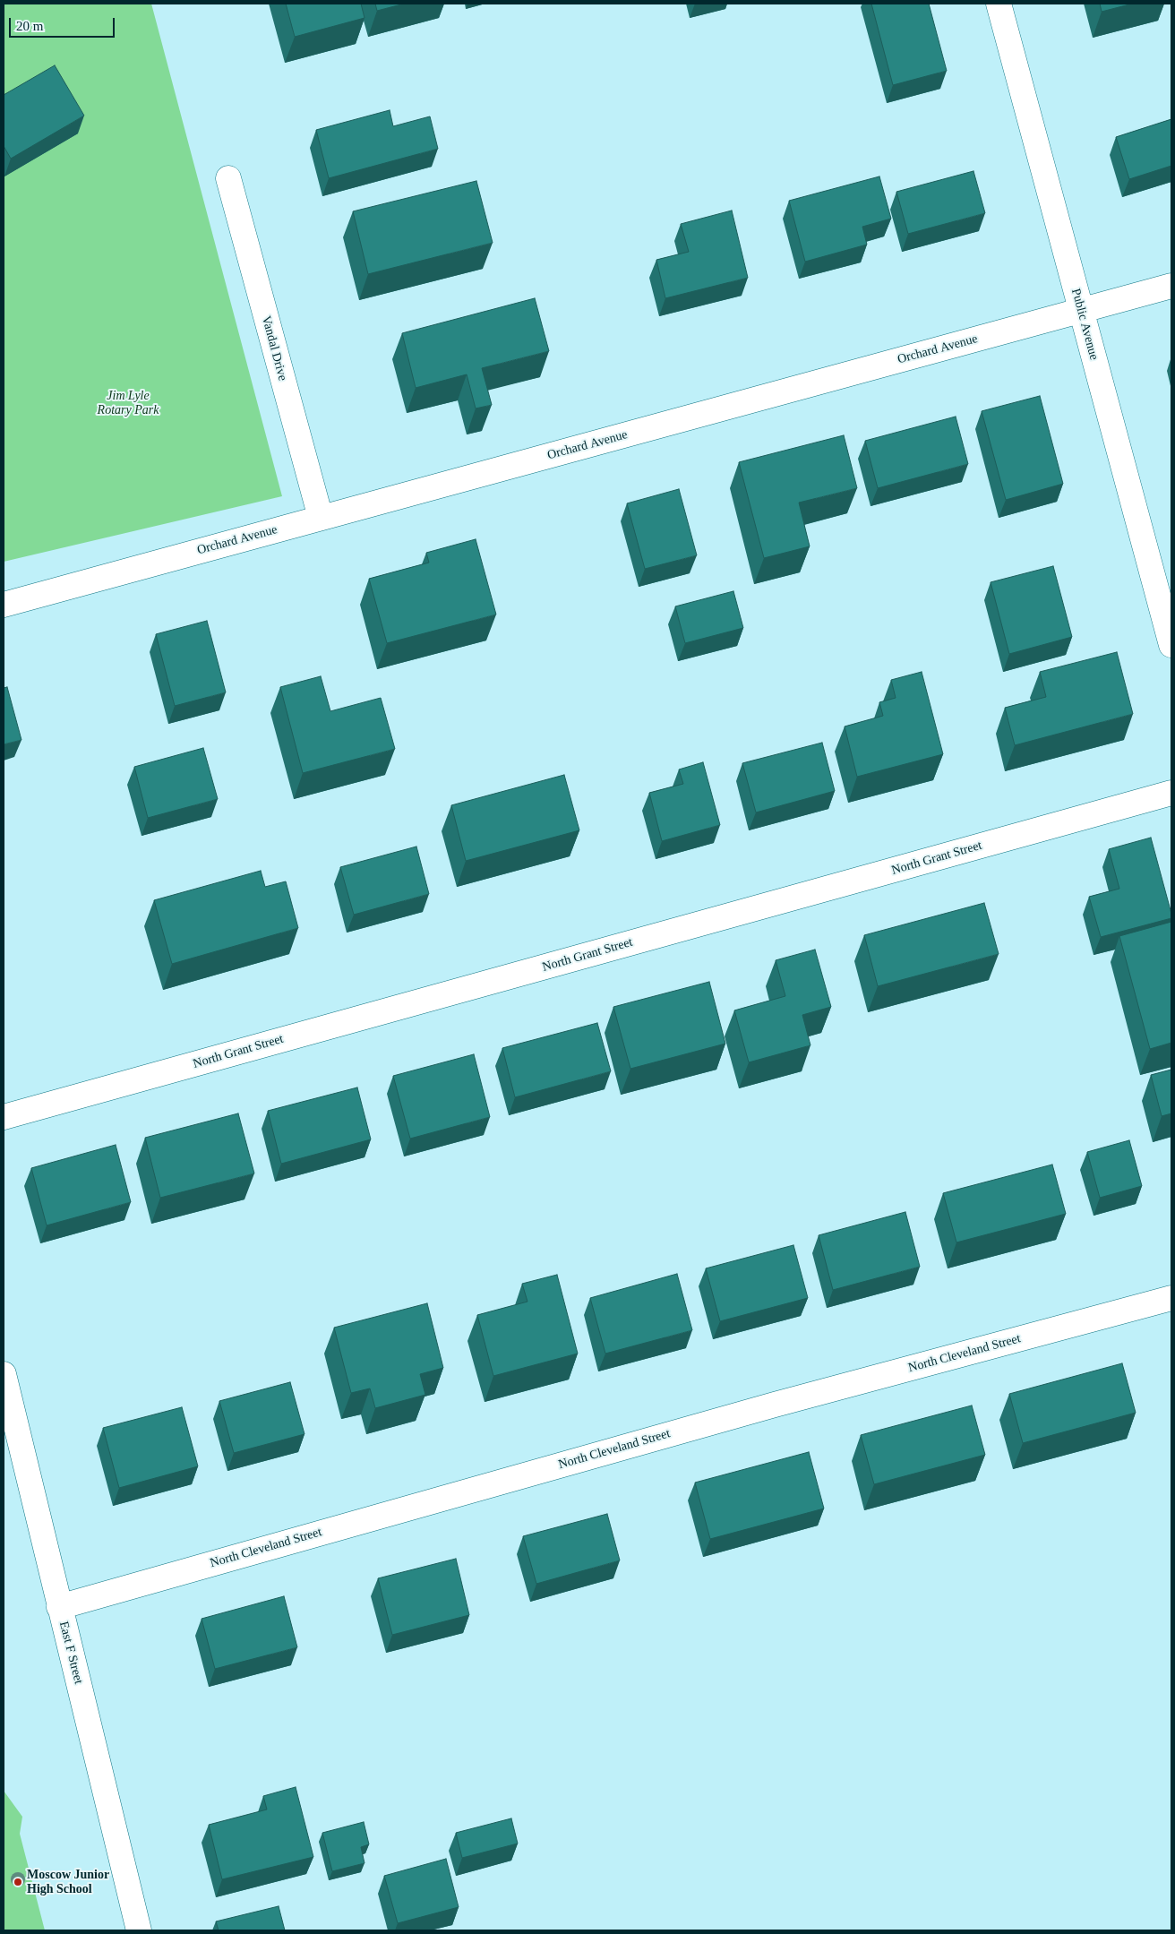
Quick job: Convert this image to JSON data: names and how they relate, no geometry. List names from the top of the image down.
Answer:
{
  "streets": {
    "street": [
      "Public Avenue",
      "Vandal Drive",
      "Orchard Avenue",
      "North Grant Street",
      "North Cleveland Street",
      "East F Street"
    ]
  },
  "crossings": [
    ["Public Avenue", "Orchard Avenue"],
    ["Vandal Drive", "Orchard Avenue"],
    ["North Cleveland Street", "East F Street"]
  ],
  "parks": ["Jim Lyle Rotary Park"],
  "places": ["Moscow Junior High School"],
  "scale_bar": "20 m"
}
